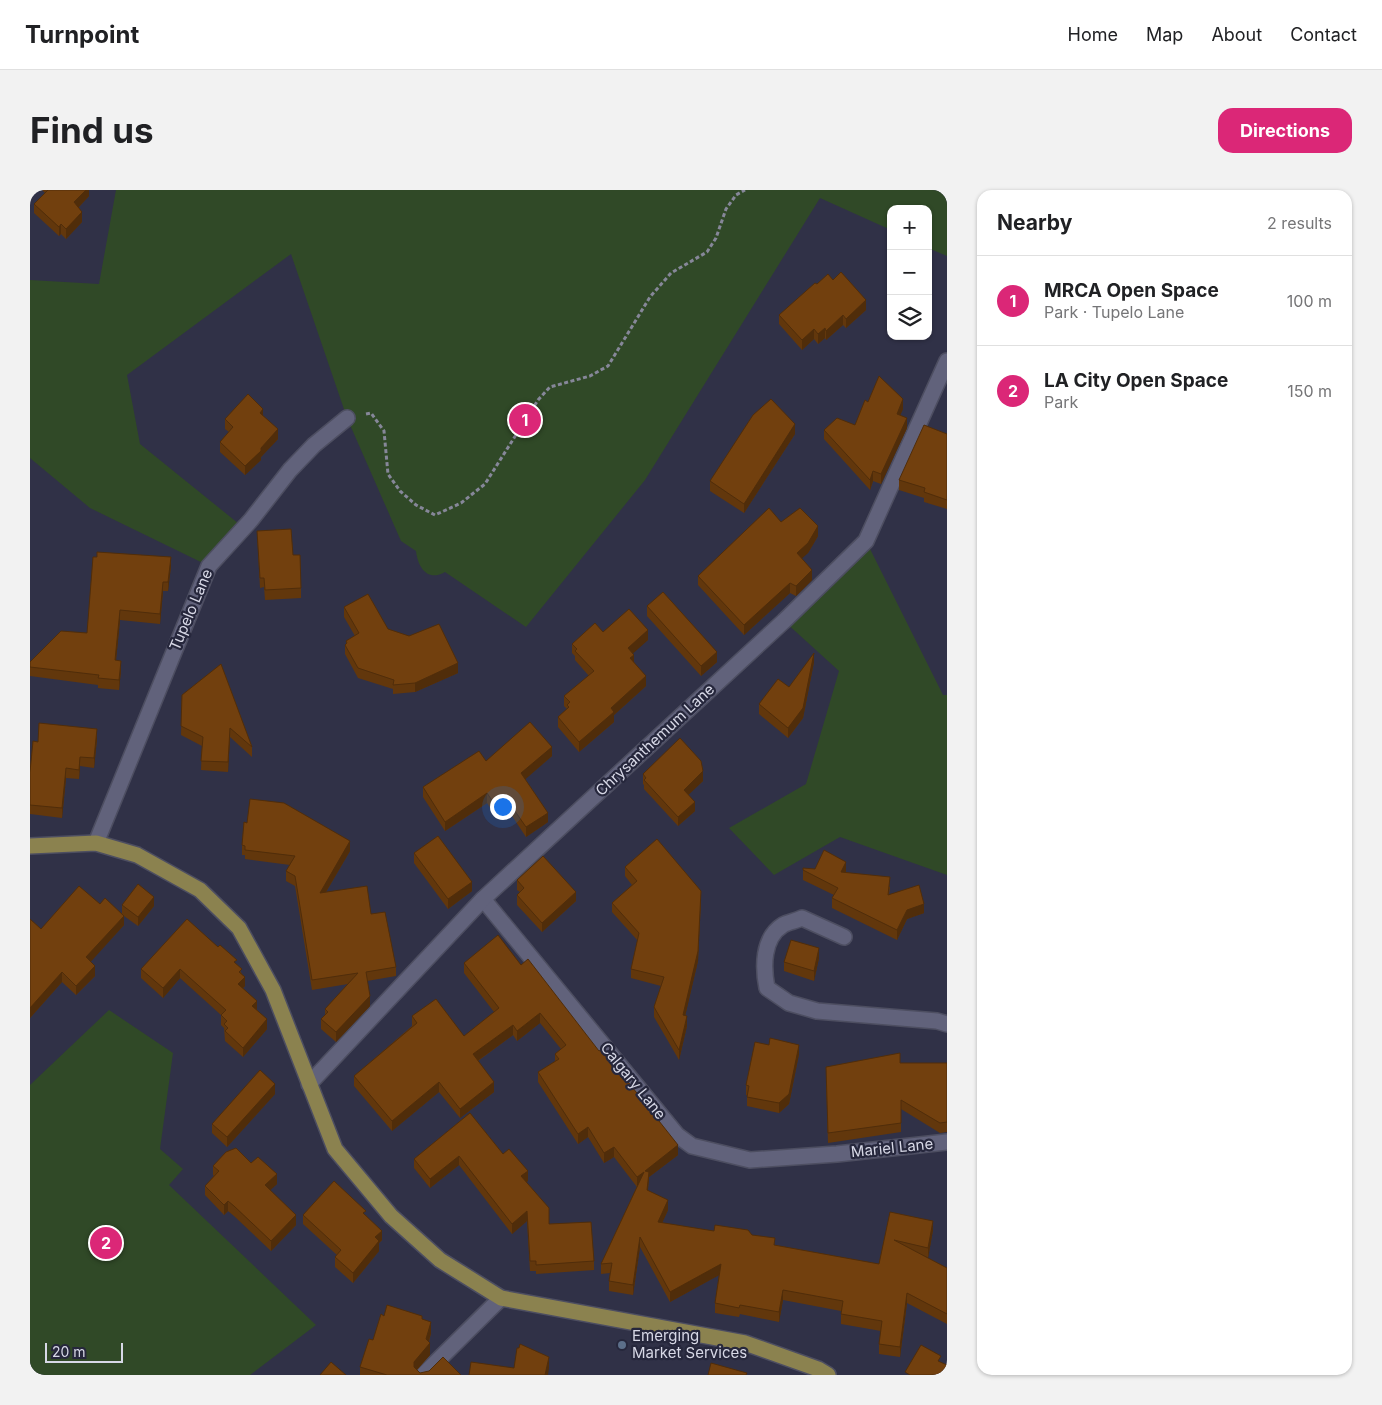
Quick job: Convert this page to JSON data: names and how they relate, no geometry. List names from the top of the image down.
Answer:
{
  "streets": {
    "street": [
      "Tupelo Lane",
      "Chrysanthemum Lane",
      "Calgary Lane",
      "Mariel Lane"
    ]
  },
  "crossings": [
    ["Chrysanthemum Lane", "Calgary Lane"],
    ["Calgary Lane", "Mariel Lane"]
  ],
  "places": ["Emerging Market Services"],
  "scale_bar": "20 m",
  "page": {
    "header": "Turnpoint",
    "nav": [
      "Home",
      "Map",
      "About",
      "Contact"
    ],
    "buttons": "Directions",
    "title": "Find us",
    "heading": ["Nearby", "2 results"],
    "map_buttons": ["+", "−"],
    "list": [
      {
        "mark": "1",
        "name": "MRCA Open Space",
        "note": "Park · Tupelo Lane",
        "value": "100 m"
      },
      {
        "mark": "2",
        "name": "LA City Open Space",
        "note": "Park",
        "value": "150 m"
      }
    ],
    "pins": ["1", "2"],
    "scale": "20 m"
  }
}
